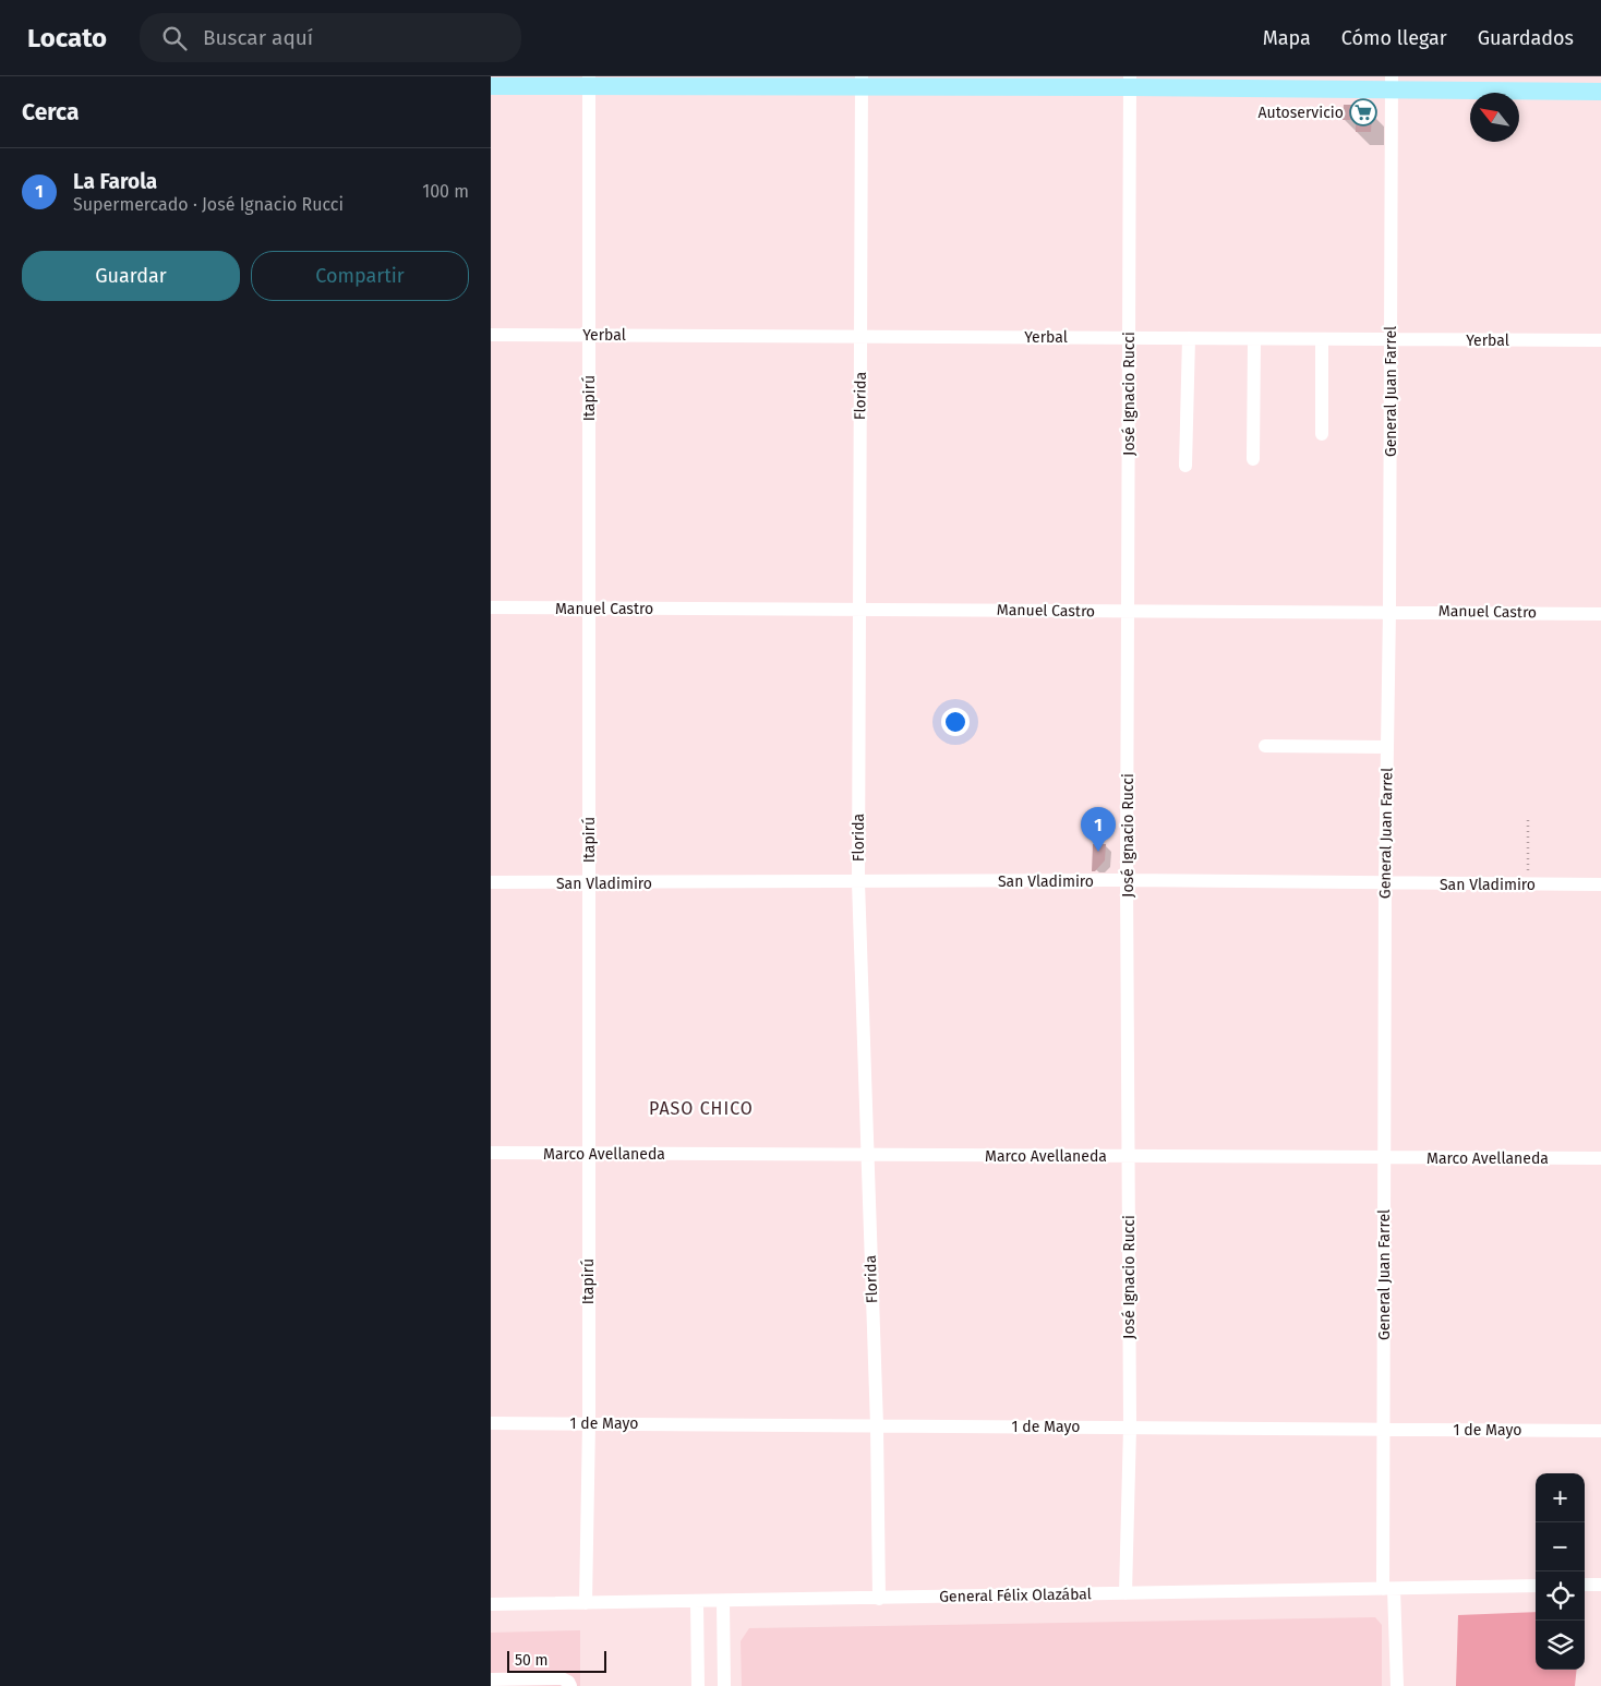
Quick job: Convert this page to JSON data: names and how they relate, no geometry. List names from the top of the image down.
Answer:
{
  "streets": {
    "street": [
      "Yerbal",
      "General Juan Farrel",
      "José Ignacio Rucci",
      "Florida",
      "Itapirú",
      "Manuel Castro",
      "San Vladimiro",
      "Marco Avellaneda",
      "1 de Mayo",
      "General Félix Olazábal"
    ]
  },
  "crossings": [
    ["Yerbal", "General Juan Farrel"],
    ["Yerbal", "José Ignacio Rucci"],
    ["Yerbal", "Florida"],
    ["Yerbal", "Itapirú"],
    ["General Juan Farrel", "Manuel Castro"],
    ["General Juan Farrel", "San Vladimiro"],
    ["General Juan Farrel", "Marco Avellaneda"],
    ["General Juan Farrel", "1 de Mayo"],
    ["General Juan Farrel", "General Félix Olazábal"],
    ["José Ignacio Rucci", "Manuel Castro"],
    ["José Ignacio Rucci", "San Vladimiro"],
    ["José Ignacio Rucci", "Marco Avellaneda"],
    ["José Ignacio Rucci", "1 de Mayo"],
    ["José Ignacio Rucci", "General Félix Olazábal"],
    ["Florida", "Manuel Castro"],
    ["Florida", "San Vladimiro"],
    ["Florida", "Marco Avellaneda"],
    ["Florida", "1 de Mayo"],
    ["Florida", "General Félix Olazábal"],
    ["Itapirú", "Manuel Castro"],
    ["Itapirú", "San Vladimiro"],
    ["Itapirú", "Marco Avellaneda"],
    ["Itapirú", "1 de Mayo"],
    ["Itapirú", "General Félix Olazábal"]
  ],
  "districts": ["PASO CHICO"],
  "places": {
    "supermarket": ["Autoservicio"]
  },
  "scale_bar": "50 m",
  "north": "top left",
  "page": {
    "header": "Locato",
    "search": "Buscar aquí",
    "nav": ["Mapa", "Cómo llegar", "Guardados"],
    "heading": "Cerca",
    "list": [
      {
        "mark": "1",
        "name": "La Farola",
        "note": "Supermercado · José Ignacio Rucci",
        "value": "100 m"
      }
    ],
    "buttons": ["Guardar", "Compartir"],
    "pins": "1",
    "map_buttons": ["+", "−"],
    "scale": "50 m"
  }
}
